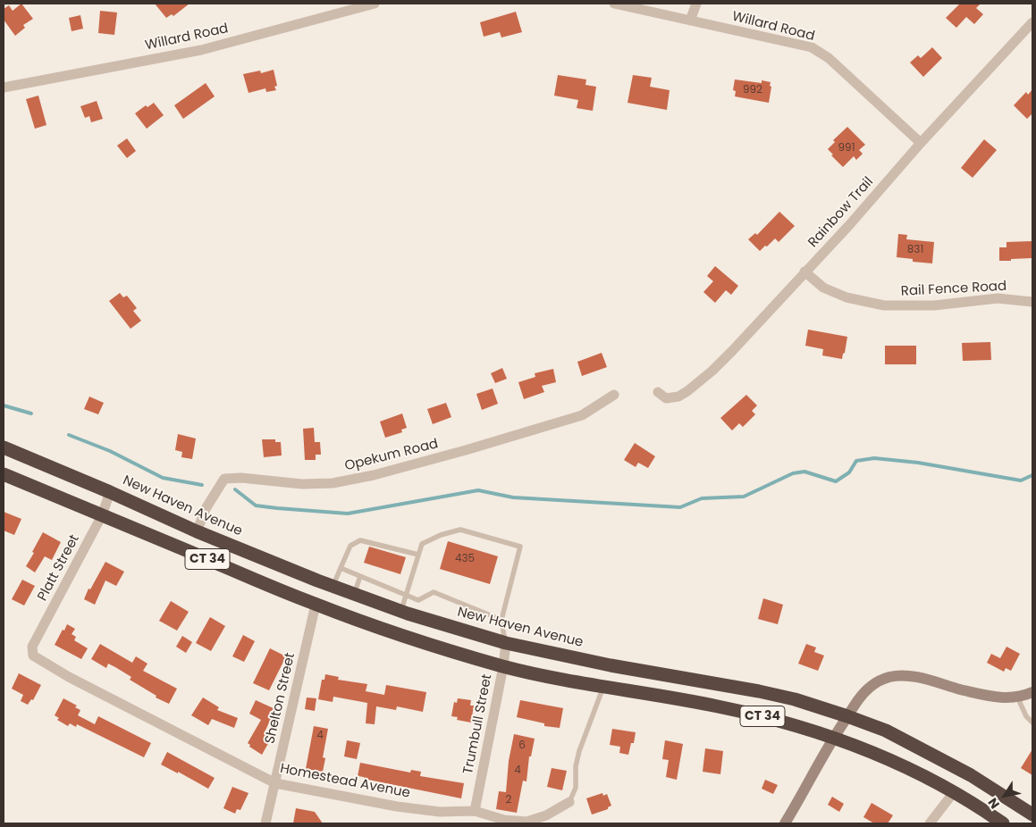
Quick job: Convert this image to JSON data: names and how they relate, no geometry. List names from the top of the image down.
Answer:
{
  "streets": {
    "highway": ["New Haven Avenue", "CT 34"],
    "street": [
      "Willard Road",
      "Rainbow Trail",
      "Rail Fence Road",
      "Opekum Road",
      "Platt Street",
      "Shelton Street",
      "Trumbull Street",
      "Homestead Avenue"
    ]
  },
  "crossings": [
    ["Willard Road", "Rainbow Trail"],
    ["Rainbow Trail", "Rail Fence Road"],
    ["Opekum Road", "New Haven Avenue"],
    ["New Haven Avenue", "Platt Street"],
    ["New Haven Avenue", "Trumbull Street"],
    ["CT 34", "Platt Street"],
    ["CT 34", "Shelton Street"],
    ["CT 34", "Trumbull Street"],
    ["Platt Street", "Homestead Avenue"],
    ["Shelton Street", "Homestead Avenue"],
    ["Trumbull Street", "Homestead Avenue"]
  ],
  "house_numbers": [
    "992",
    "991",
    "831",
    "435",
    "4",
    "6",
    "4",
    "2"
  ],
  "north": "bottom left"
}
